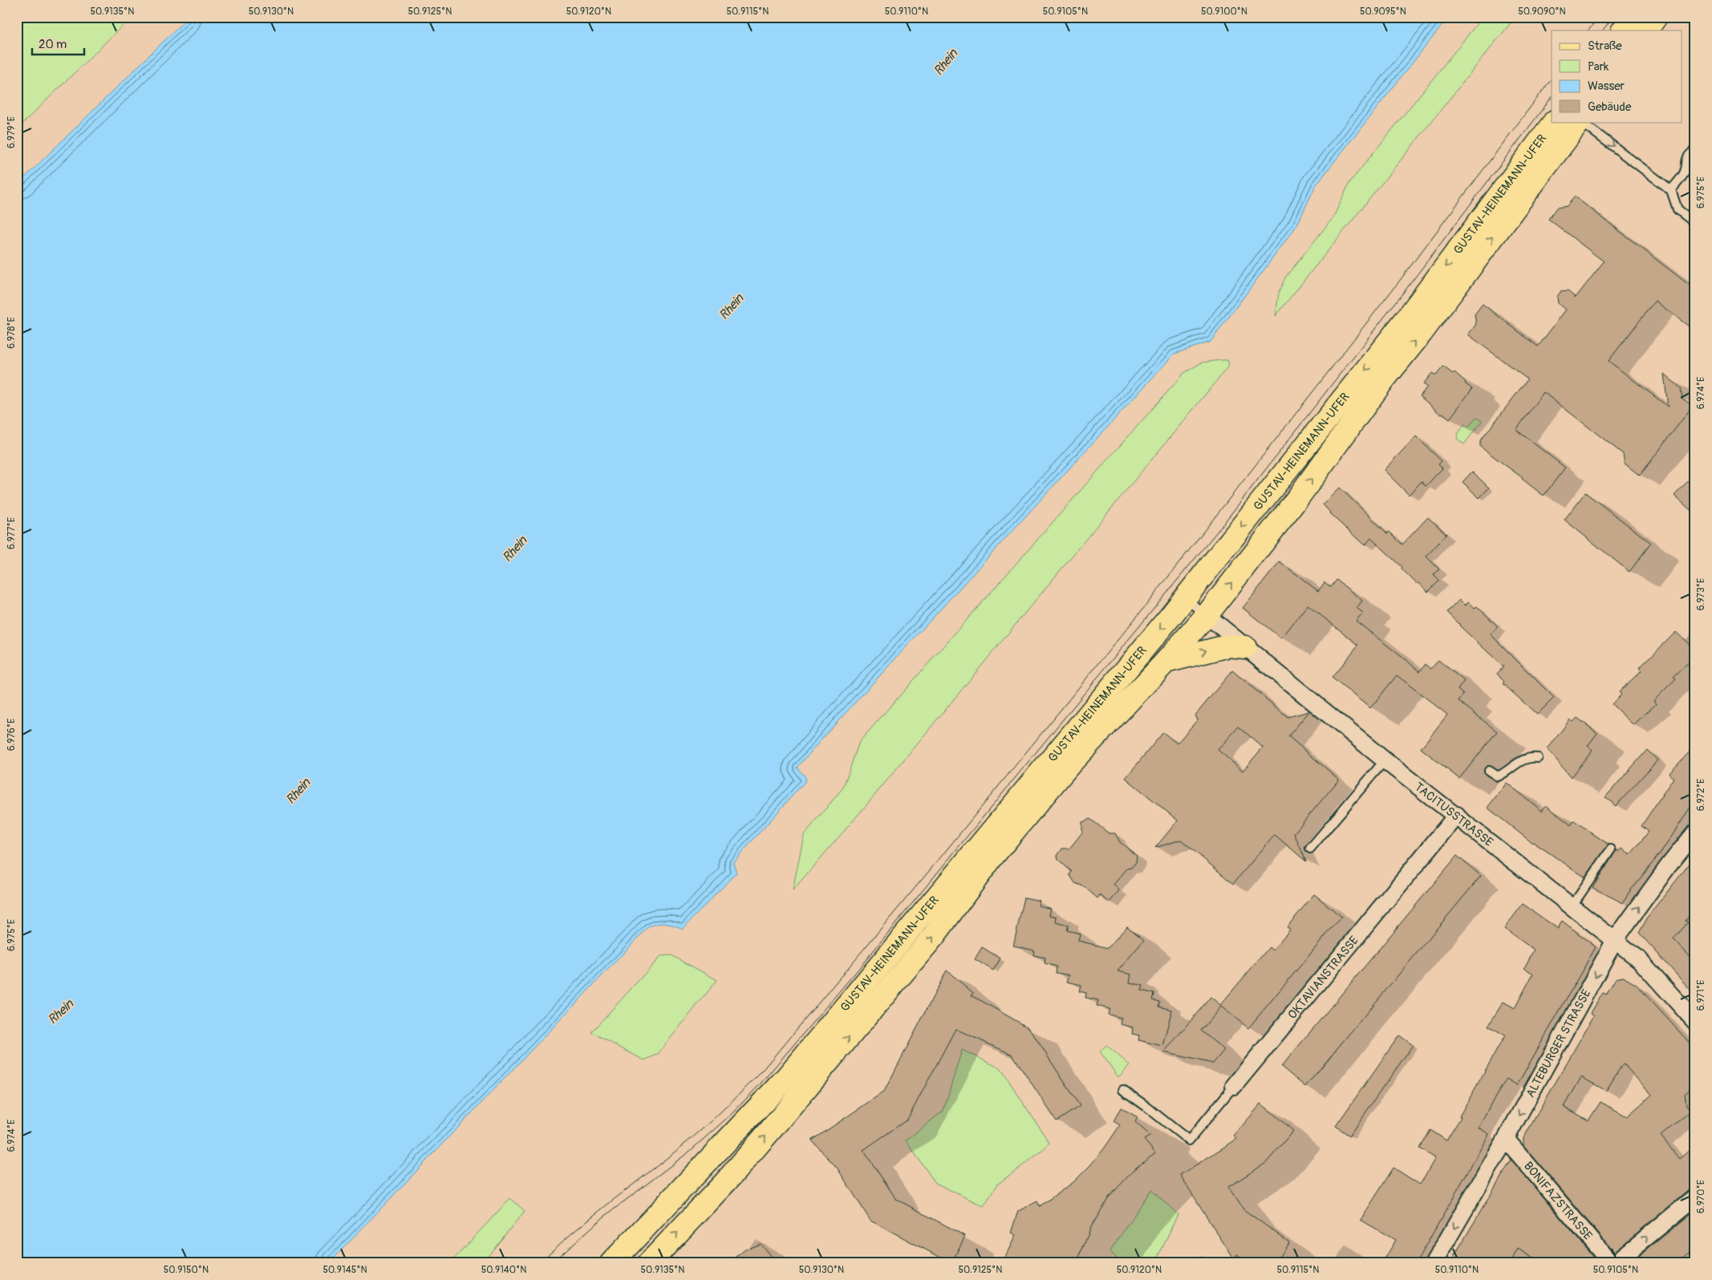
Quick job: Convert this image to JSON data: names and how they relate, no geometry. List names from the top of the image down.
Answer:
{
  "streets": {
    "main road": ["GUSTAV-HEINEMANN-UFER"],
    "street": [
      "TACITUSSTRASSE",
      "OKTAVIANSTRASSE",
      "ALTEBURGER STRASSE",
      "BONIFAZSTRASSE"
    ]
  },
  "crossings": [
    ["GUSTAV-HEINEMANN-UFER", "TACITUSSTRASSE"],
    ["TACITUSSTRASSE", "OKTAVIANSTRASSE"],
    ["TACITUSSTRASSE", "ALTEBURGER STRASSE"],
    ["ALTEBURGER STRASSE", "BONIFAZSTRASSE"]
  ],
  "water": ["Rhein"],
  "legend": [
    "Straße",
    "Park",
    "Wasser",
    "Gebäude"
  ],
  "scale_bar": "20 m",
  "coordinates": [
    "50.9135°N",
    "50.9130°N",
    "50.9125°N",
    "50.9120°N",
    "50.9115°N",
    "50.9110°N",
    "50.9105°N",
    "50.9100°N",
    "50.9095°N",
    "50.9090°N",
    "6.979°E",
    "6.975°E",
    "6.978°E",
    "6.974°E",
    "6.977°E",
    "6.973°E",
    "6.976°E",
    "6.972°E",
    "6.971°E",
    "6.970°E",
    "50.9150°N",
    "50.9145°N",
    "50.9140°N"
  ]
}
